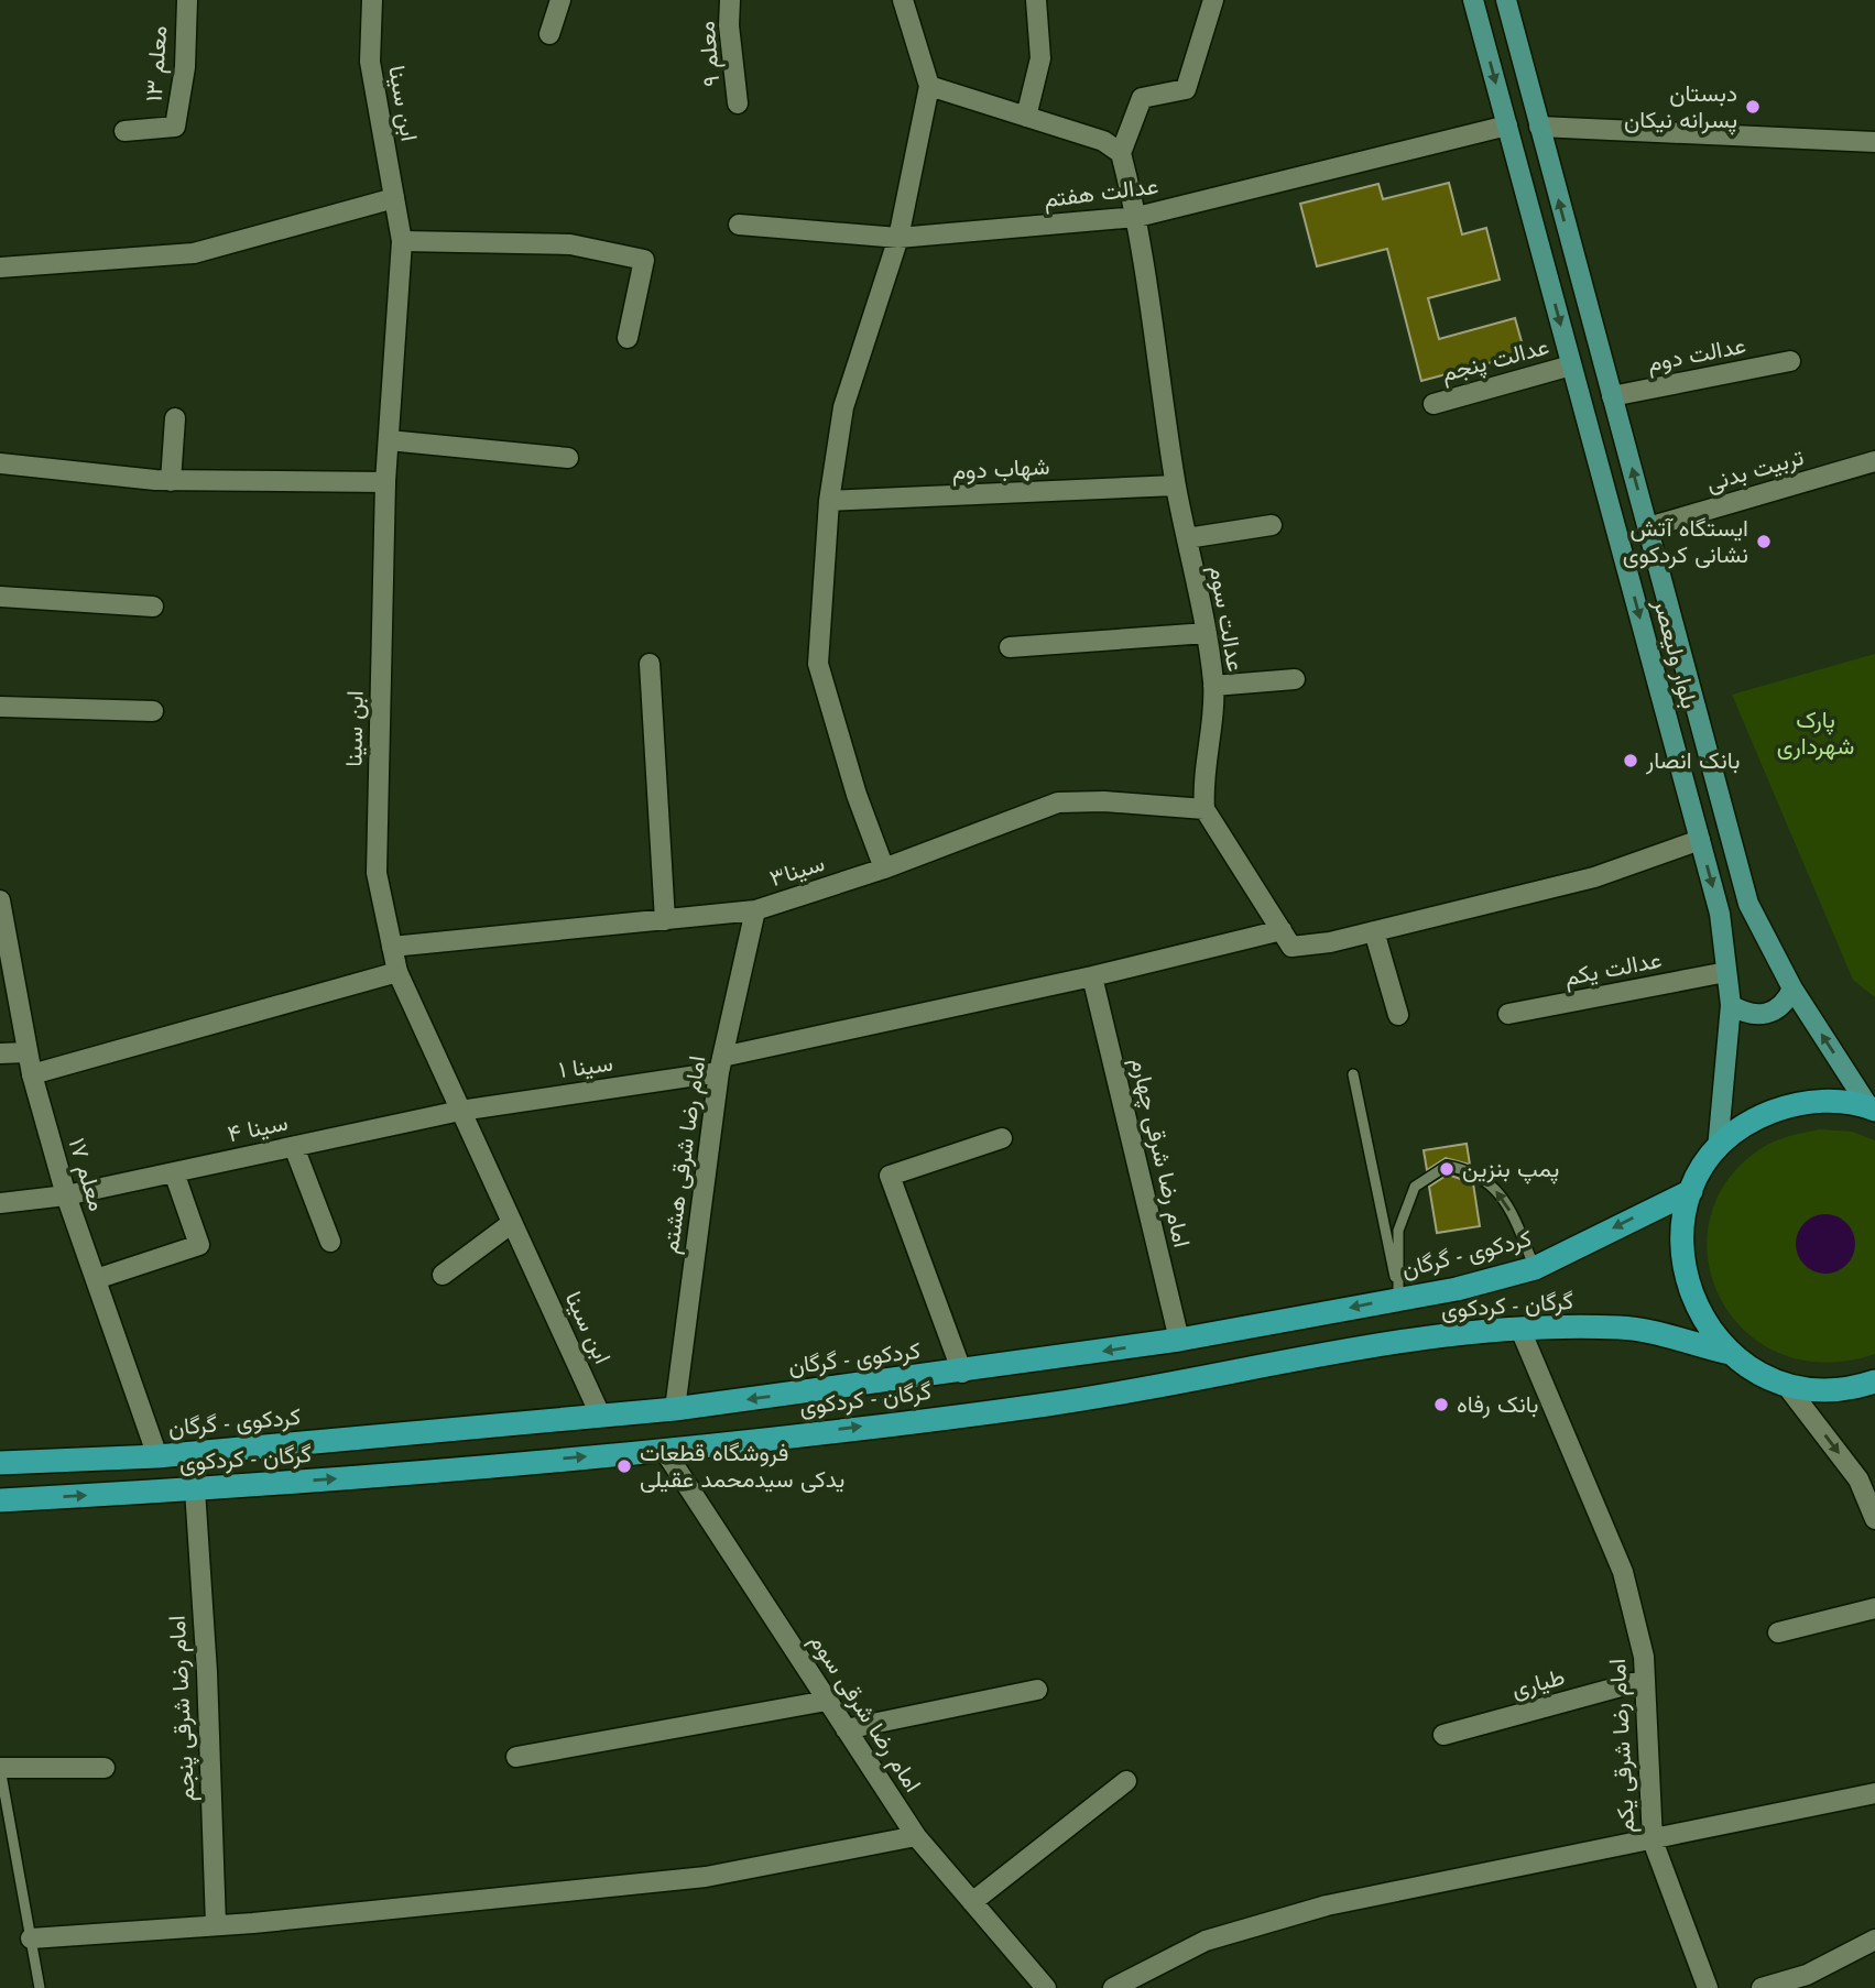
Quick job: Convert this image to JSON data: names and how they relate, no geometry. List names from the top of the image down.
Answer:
{
  "streets": {
    "highway": ["کردکوی - گرگان", "گرگان - کردکوی"],
    "main road": ["بلوار ولیعصر"],
    "street": [
      "معلم ۹",
      "معلم ۱۳",
      "ابن سینا",
      "عدالت هفتم",
      "عدالت دوم",
      "عدالت پنجم",
      "شهاب دوم",
      "تربیت بدنی",
      "عدالت سوم",
      "سینا۳",
      "عدالت یکم",
      "سینا ۱",
      "سینا ۴",
      "امام رضا شرقی چهارم",
      "امام رضا شرقی هشتم",
      "معلم ۱۷",
      "طیاری",
      "امام رضا شرقی پنجم",
      "امام رضا شرقی سوم",
      "امام رضا شرقی یکم"
    ]
  },
  "crossings": [
    ["ابن سینا", "سینا۳"],
    ["ابن سینا", "سینا ۱"],
    ["ابن سینا", "سینا ۴"],
    ["ابن سینا", "کردکوی - گرگان"],
    ["عدالت هفتم", "عدالت سوم"],
    ["عدالت هفتم", "بلوار ولیعصر"],
    ["عدالت دوم", "بلوار ولیعصر"],
    ["عدالت پنجم", "بلوار ولیعصر"],
    ["شهاب دوم", "عدالت سوم"],
    ["تربیت بدنی", "بلوار ولیعصر"],
    ["عدالت سوم", "سینا۳"],
    ["بلوار ولیعصر", "عدالت یکم"],
    ["سینا۳", "امام رضا شرقی هشتم"],
    ["سینا ۱", "سینا ۴"],
    ["سینا ۱", "امام رضا شرقی چهارم"],
    ["سینا ۱", "امام رضا شرقی هشتم"],
    ["سینا ۴", "معلم ۱۷"],
    ["امام رضا شرقی چهارم", "کردکوی - گرگان"],
    ["امام رضا شرقی هشتم", "کردکوی - گرگان"],
    ["معلم ۱۷", "کردکوی - گرگان"],
    ["گرگان - کردکوی", "امام رضا شرقی پنجم"],
    ["گرگان - کردکوی", "امام رضا شرقی سوم"],
    ["گرگان - کردکوی", "امام رضا شرقی یکم"],
    ["طیاری", "امام رضا شرقی یکم"]
  ],
  "one_way": ["کردکوی - گرگان", "گرگان - کردکوی"],
  "parks": ["پارک شهرداری"],
  "places": [
    "دبستان پسرانه نیکان",
    "ایستگاه آتش نشانی کردکوی",
    "بانک انصار",
    "پمپ بنزین",
    "بانک رفاه",
    "فروشگاه قطعات یدکی سیدمحمد عقیلی"
  ]
}
